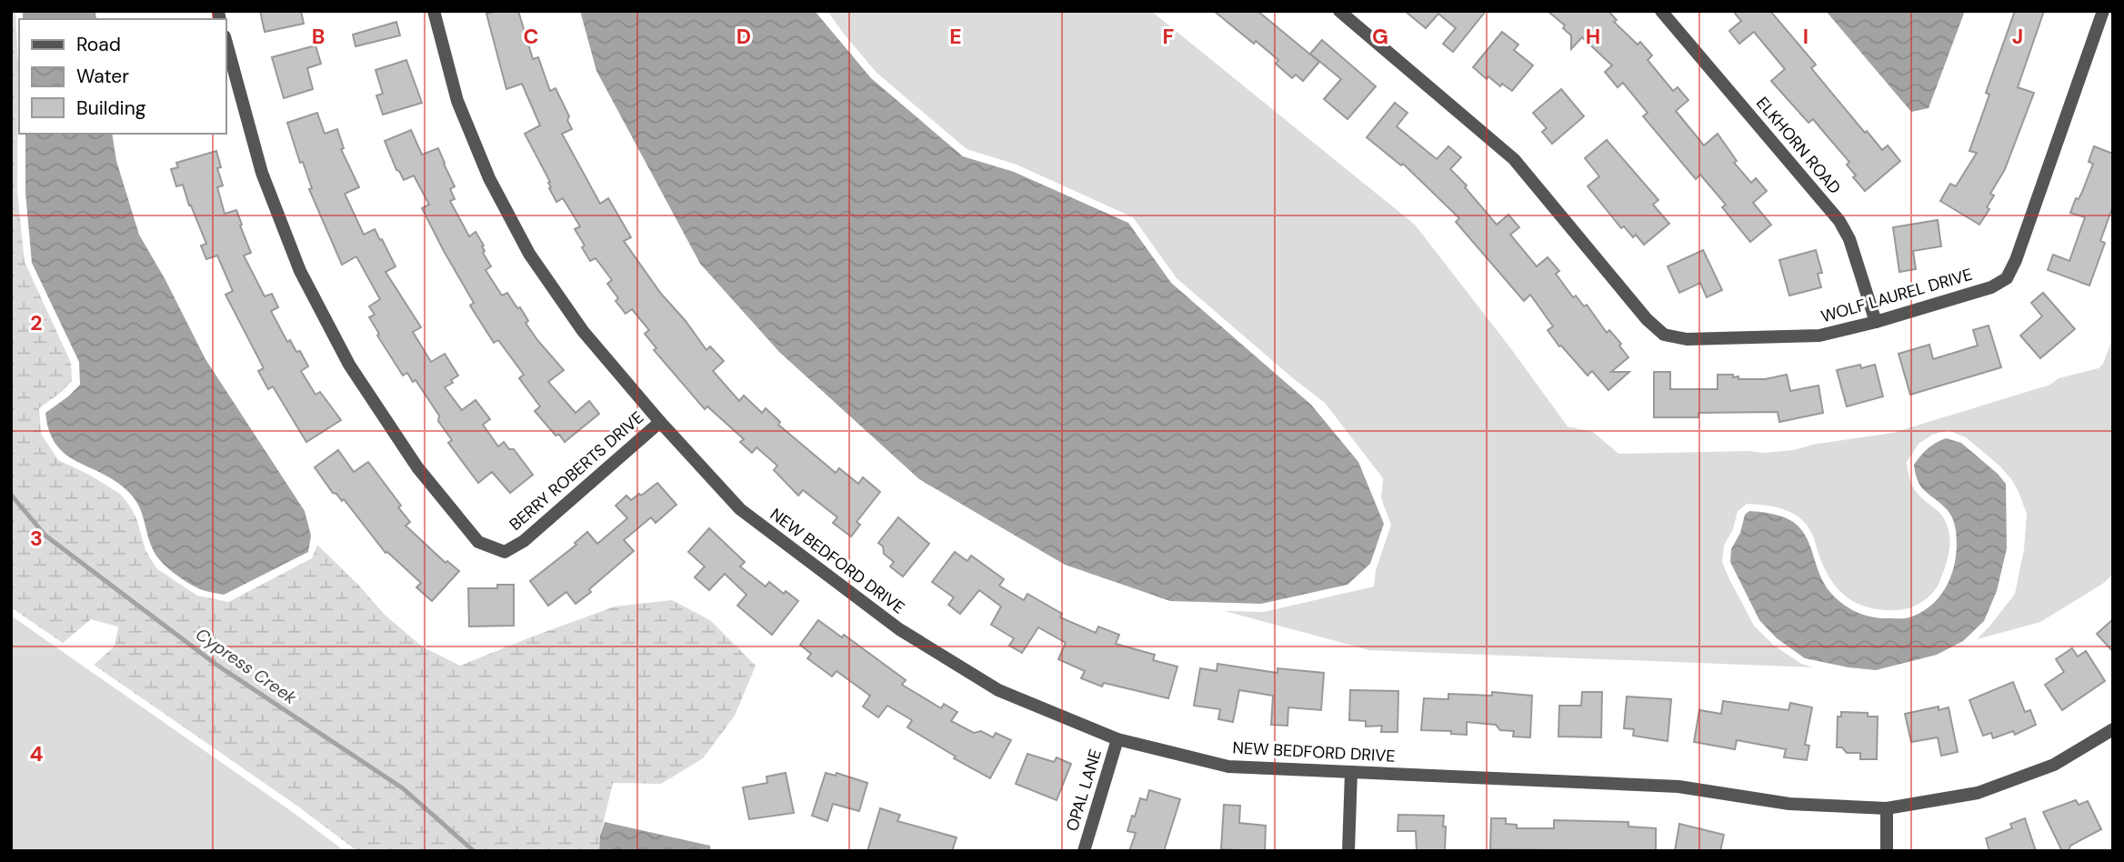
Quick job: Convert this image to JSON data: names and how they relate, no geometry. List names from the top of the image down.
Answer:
{
  "streets": {
    "street": [
      "ELKHORN ROAD",
      "WOLF LAUREL DRIVE",
      "BERRY ROBERTS DRIVE",
      "NEW BEDFORD DRIVE",
      "OPAL LANE"
    ]
  },
  "crossings": [
    ["ELKHORN ROAD", "WOLF LAUREL DRIVE"],
    ["BERRY ROBERTS DRIVE", "NEW BEDFORD DRIVE"],
    ["NEW BEDFORD DRIVE", "OPAL LANE"]
  ],
  "water": ["Cypress Creek"],
  "legend": ["Road", "Water", "Building"],
  "grid": {
    "columns": [
      "B",
      "C",
      "D",
      "E",
      "F",
      "G",
      "H",
      "I",
      "J"
    ],
    "rows": ["2", "3", "4"]
  }
}
